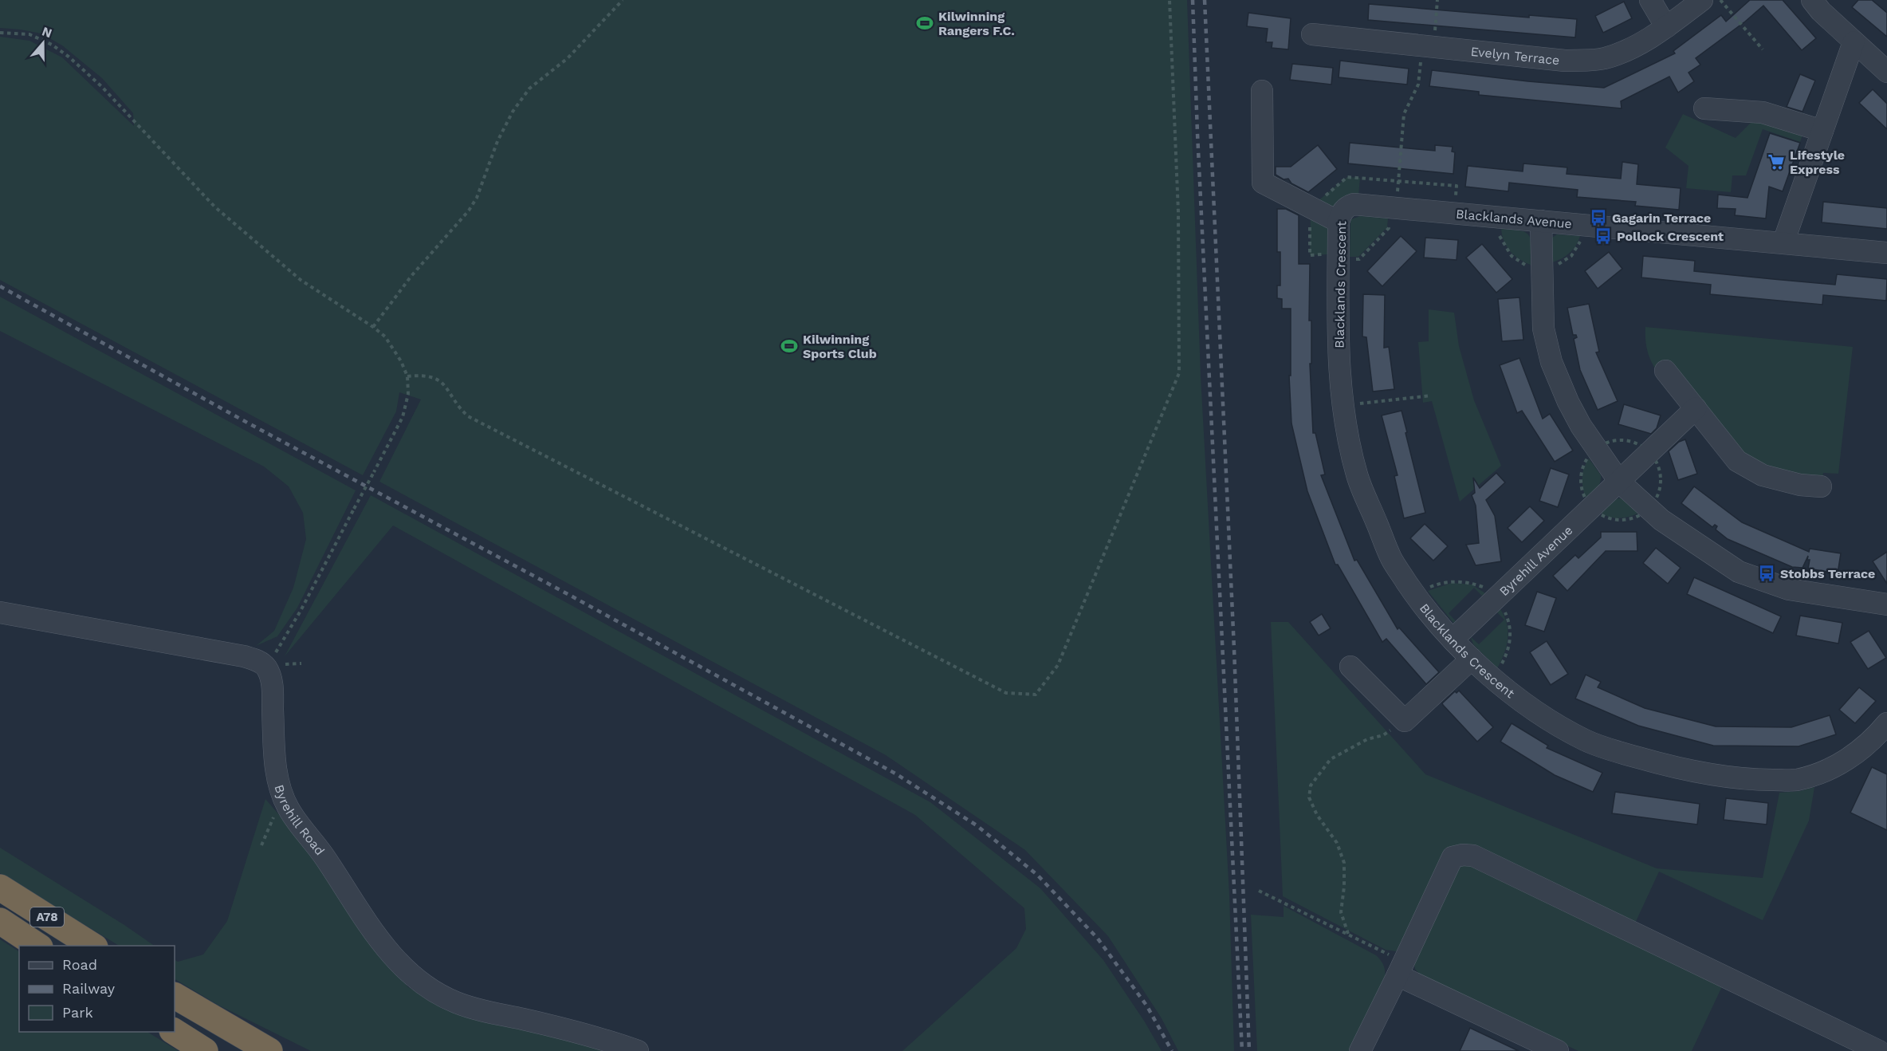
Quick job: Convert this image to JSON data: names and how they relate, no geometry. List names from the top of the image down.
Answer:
{
  "streets": {
    "highway": ["A78"],
    "street": [
      "Evelyn Terrace",
      "Blacklands Avenue",
      "Blacklands Crescent",
      "Byrehill Avenue",
      "Byrehill Road"
    ]
  },
  "crossings": [
    ["Blacklands Avenue", "Blacklands Crescent"],
    ["Blacklands Crescent", "Byrehill Avenue"]
  ],
  "places": {
    "sports": ["Kilwinning Rangers F.C.", "Kilwinning Sports Club"],
    "supermarket": ["Lifestyle Express"],
    "bus stop": ["Gagarin Terrace", "Pollock Crescent", "Stobbs Terrace"]
  },
  "legend": ["Road", "Railway", "Park"],
  "north": "top"
}
